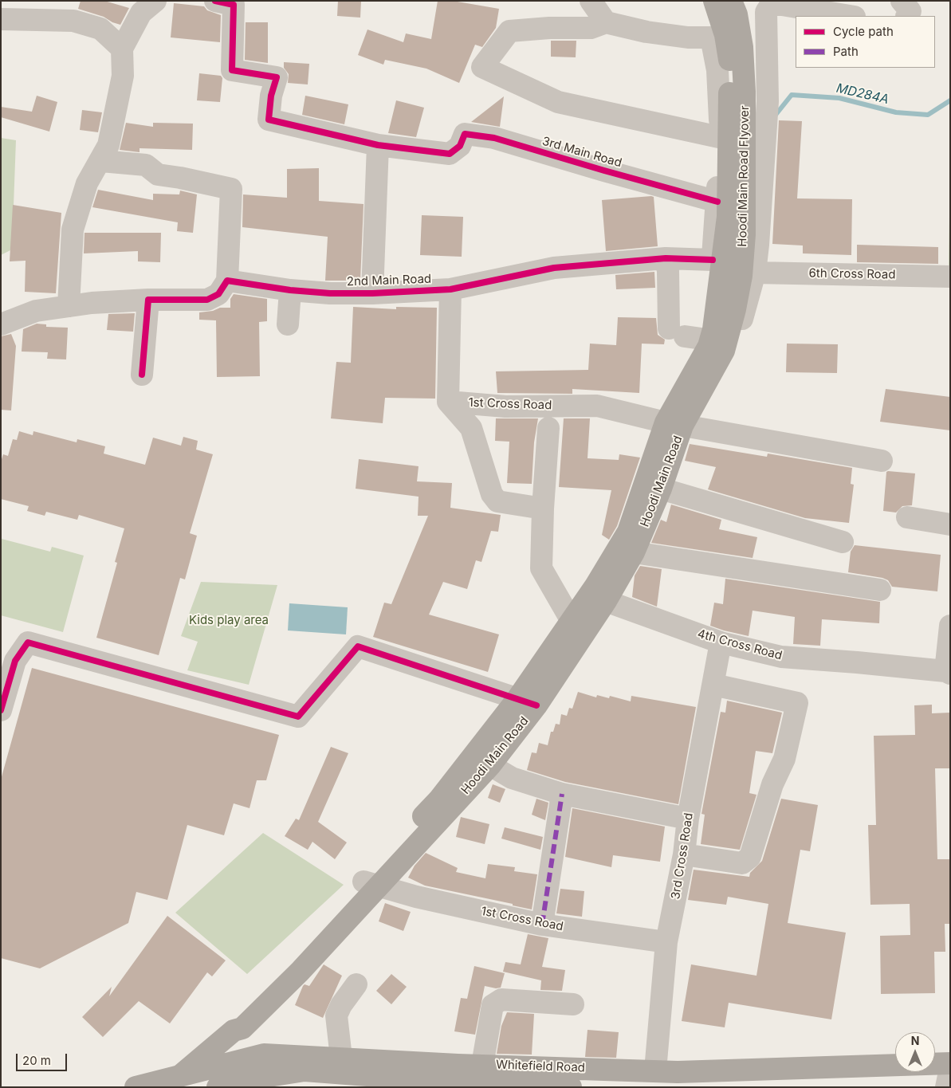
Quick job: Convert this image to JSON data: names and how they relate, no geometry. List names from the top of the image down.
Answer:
{
  "streets": {
    "main road": ["Hoodi Main Road Flyover", "Hoodi Main Road", "Whitefield Road"],
    "street": [
      "3rd Main Road",
      "6th Cross Road",
      "2nd Main Road",
      "1st Cross Road",
      "4th Cross Road",
      "3rd Cross Road"
    ]
  },
  "crossings": [
    ["Hoodi Main Road Flyover", "Hoodi Main Road"],
    ["1st Cross Road", "Hoodi Main Road"],
    ["1st Cross Road", "3rd Cross Road"],
    ["Hoodi Main Road", "4th Cross Road"],
    ["Hoodi Main Road", "Whitefield Road"],
    ["4th Cross Road", "3rd Cross Road"],
    ["3rd Cross Road", "Whitefield Road"]
  ],
  "water": ["MD284A"],
  "parks": ["Kids play area"],
  "legend": ["Cycle path", "Path"],
  "scale_bar": "20 m",
  "north": "top"
}
